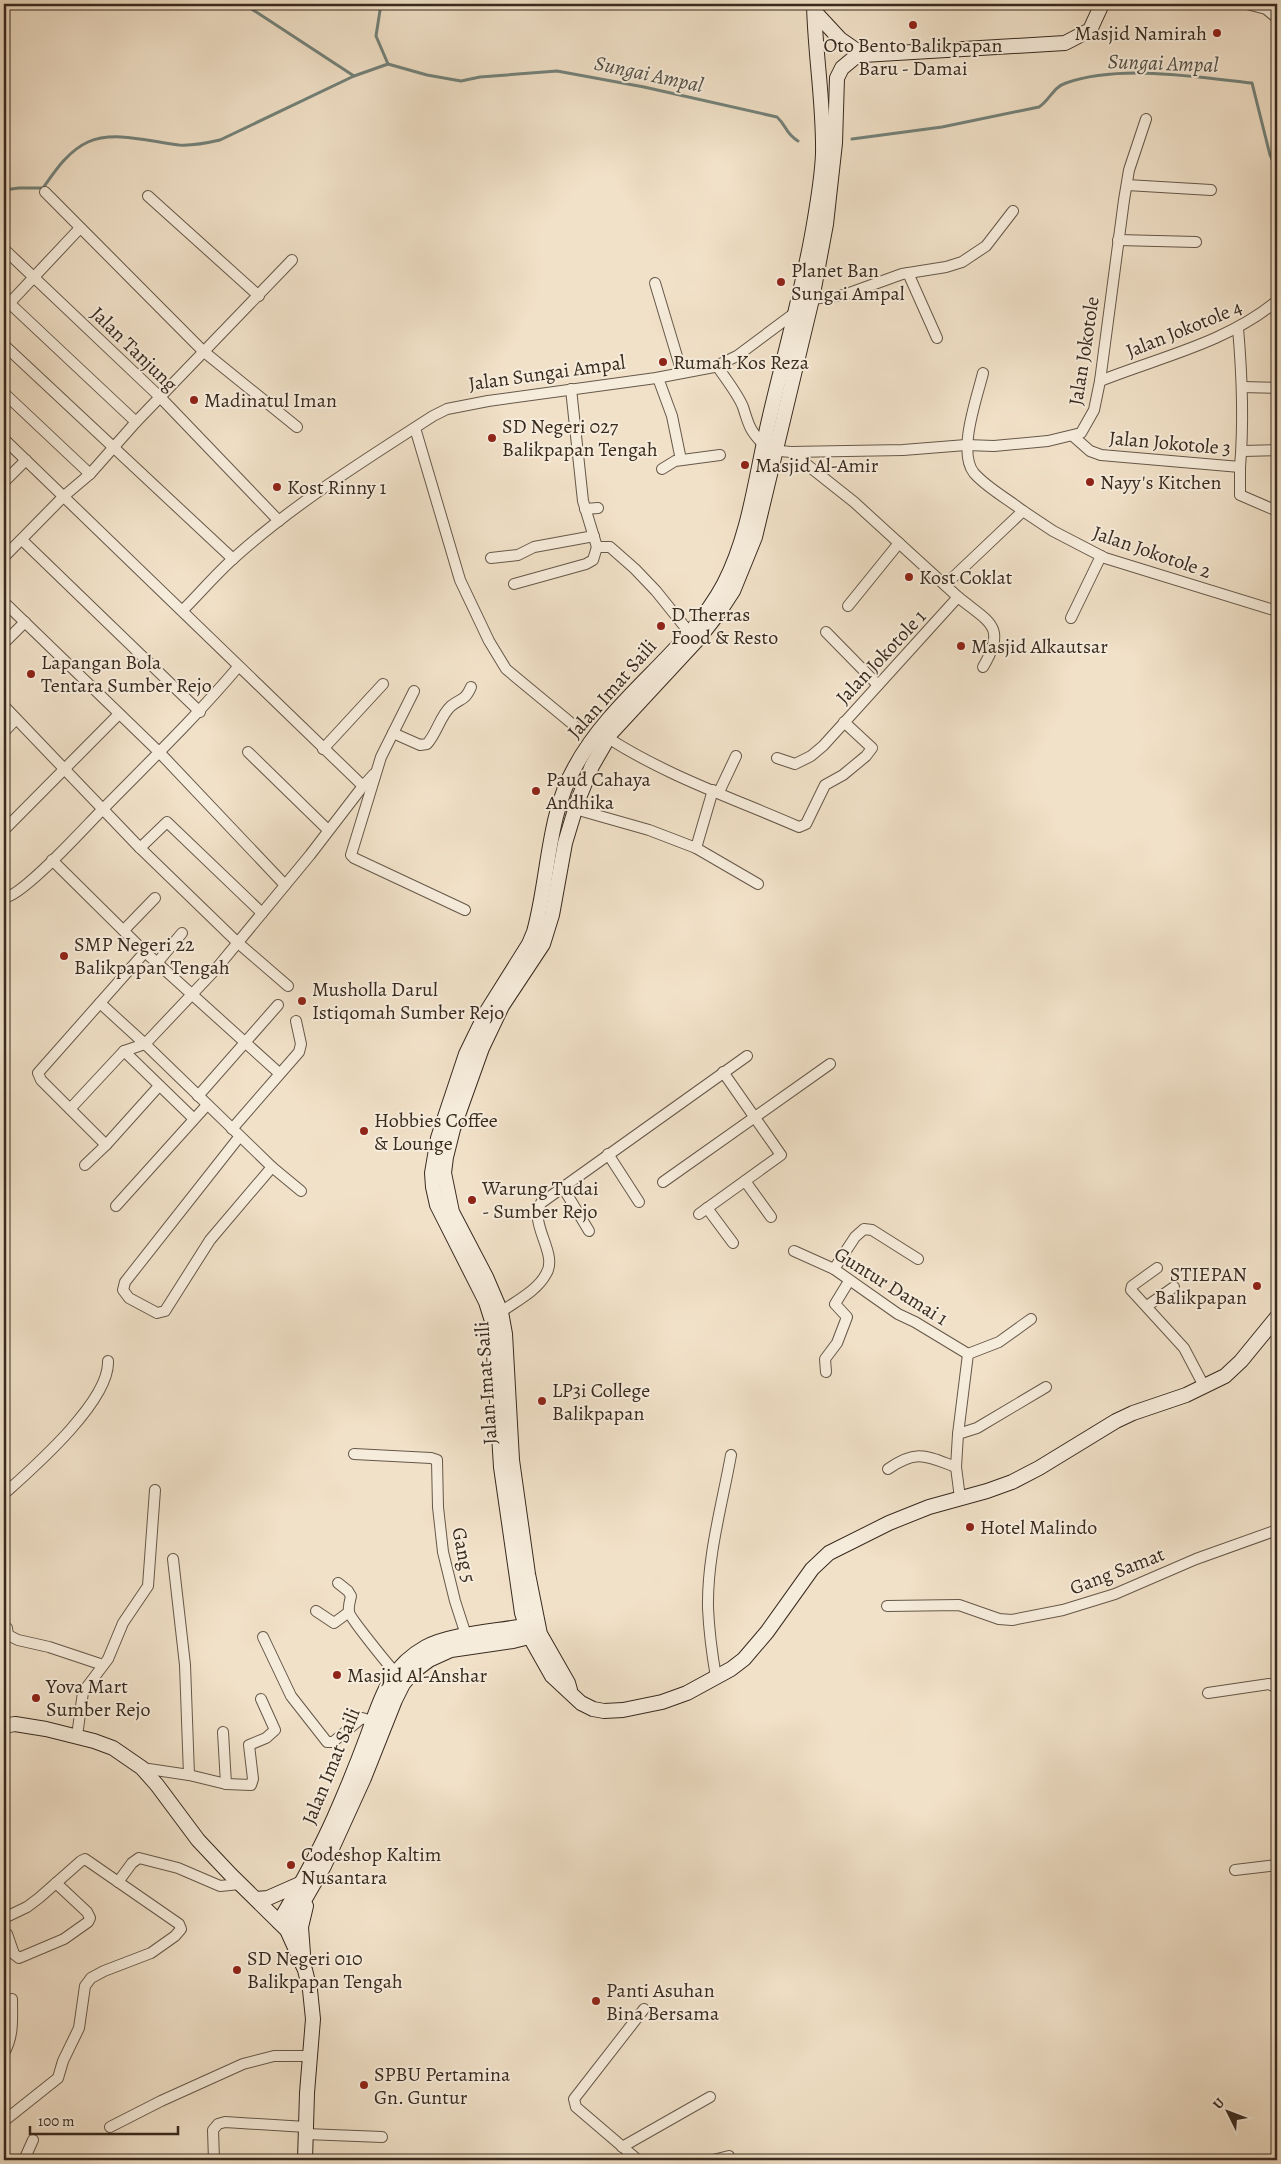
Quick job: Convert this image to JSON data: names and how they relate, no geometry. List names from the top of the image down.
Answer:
{
  "streets": {
    "main road": ["Jalan Imat Saili"],
    "street": [
      "Jalan Jokotole 4",
      "Jalan Tanjung",
      "Jalan Jokotole",
      "Jalan Sungai Ampal",
      "Jalan Jokotole 3",
      "Jalan Jokotole 2",
      "Jalan Jokotole 1",
      "Guntur Damai 1",
      "Gang 5",
      "Gang Samat"
    ]
  },
  "crossings": [
    ["Jalan Jokotole 4", "Jalan Jokotole"],
    ["Jalan Jokotole 4", "Jalan Jokotole 3"],
    ["Jalan Tanjung", "Jalan Sungai Ampal"],
    ["Jalan Jokotole", "Jalan Jokotole 3"],
    ["Jalan Sungai Ampal", "Jalan Imat Saili"],
    ["Jalan Imat Saili", "Gang 5"]
  ],
  "water": ["Sungai Ampal"],
  "places": [
    "Oto Bento Balikpapan Baru - Damai",
    "Masjid Namirah",
    "Planet Ban Sungai Ampal",
    "Rumah Kos Reza",
    "Madinatul Iman",
    "SD Negeri 027 Balikpapan Tengah",
    "Masjid Al-Amir",
    "Nayy's Kitchen",
    "Kost Rinny 1",
    "Kost Coklat",
    "D Therras Food & Resto",
    "Masjid Alkautsar",
    "Lapangan Bola Tentara Sumber Rejo",
    "Paud Cahaya Andhika",
    "SMP Negeri 22 Balikpapan Tengah",
    "Musholla Darul Istiqomah Sumber Rejo",
    "Hobbies Coffee & Lounge",
    "Warung Tudai - Sumber Rejo",
    "STIEPAN Balikpapan",
    "LP3i College Balikpapan",
    "Hotel Malindo",
    "Masjid Al-Anshar",
    "Yova Mart Sumber Rejo",
    "Codeshop Kaltim Nusantara",
    "SD Negeri 010 Balikpapan Tengah",
    "Panti Asuhan Bina Bersama",
    "SPBU Pertamina Gn. Guntur"
  ],
  "scale_bar": "100 m",
  "north": "top left"
}
